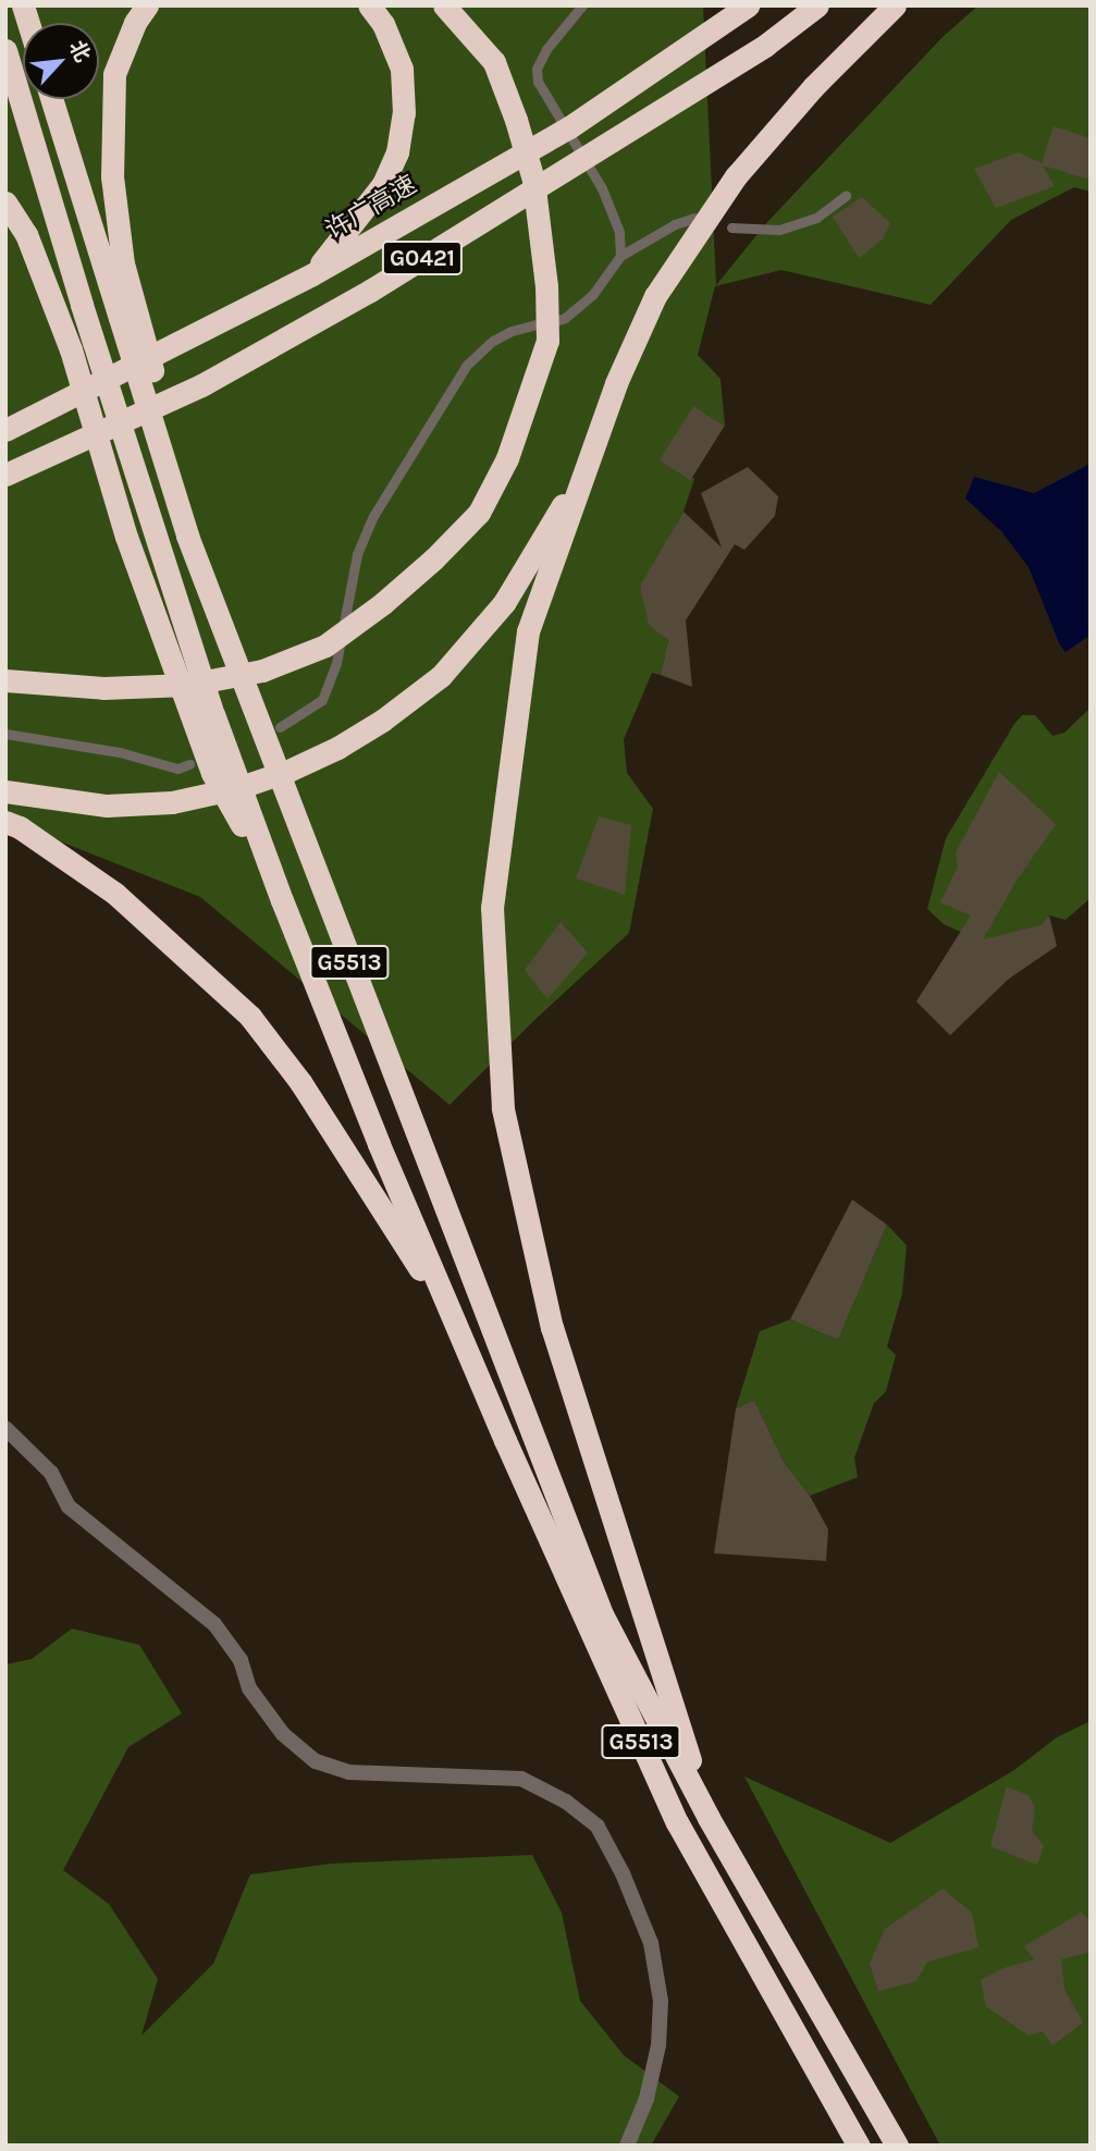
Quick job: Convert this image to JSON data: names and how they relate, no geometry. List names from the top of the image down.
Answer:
{
  "streets": {
    "highway": ["许广高速", "G0421", "G5513"]
  },
  "north": "top right"
}
